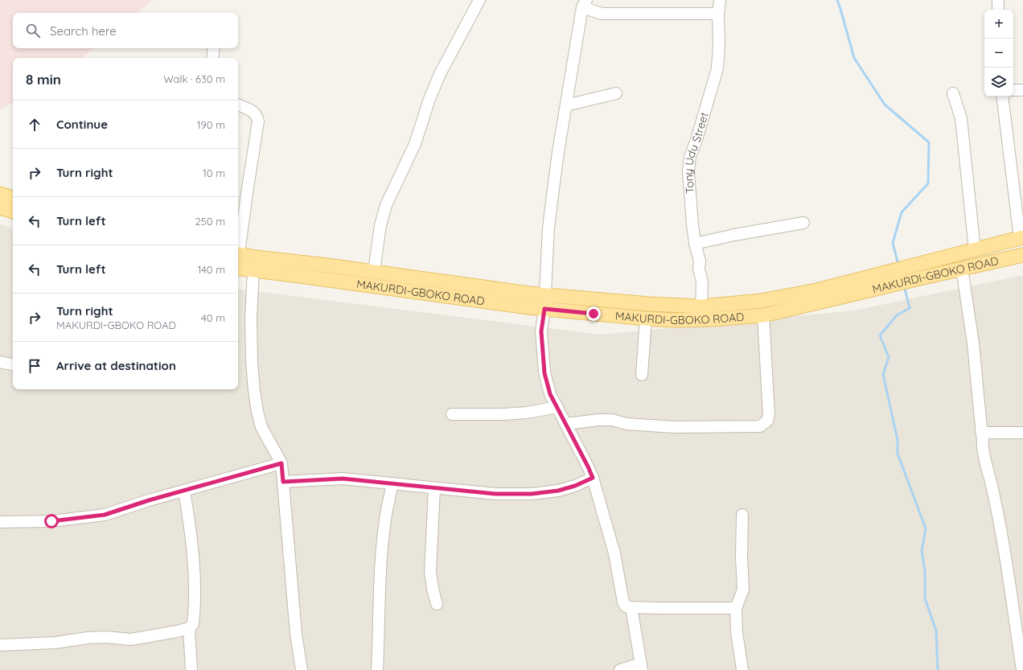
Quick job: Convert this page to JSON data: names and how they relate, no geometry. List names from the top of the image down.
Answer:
{
  "streets": {
    "main road": ["MAKURDI-GBOKO ROAD"],
    "street": ["Tony Udu Street"]
  },
  "page": {
    "map_buttons": ["+", "−"],
    "search": "Search here",
    "heading": ["8 min", "Walk · 630 m"],
    "list": [
      ["Continue", "190 m"],
      ["Turn right", "10 m"],
      ["Turn left", "250 m"],
      ["Turn left", "140 m"],
      ["Turn right", "MAKURDI-GBOKO ROAD", "40 m"],
      "Arrive at destination"
    ]
  }
}
